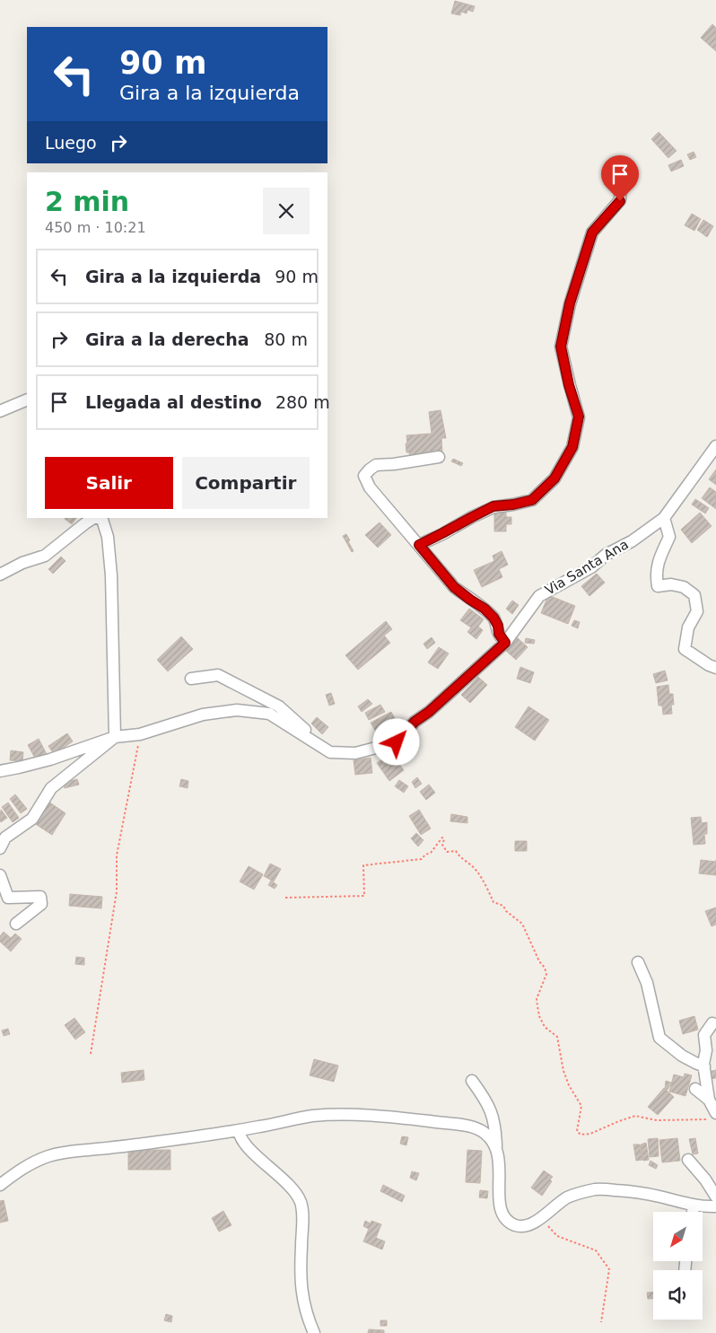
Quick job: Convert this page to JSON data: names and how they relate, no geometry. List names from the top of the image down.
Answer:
{
  "streets": {
    "street": ["Via Santa Ana"]
  },
  "north": "bottom left",
  "page": {
    "turn": ["90 m", "Gira a la izquierda"],
    "then": "Luego",
    "heading": ["2 min", "450 m · 10:21"],
    "list": [
      {
        "name": "Gira a la izquierda",
        "value": "90 m"
      },
      {
        "name": "Gira a la derecha",
        "value": "80 m"
      },
      {
        "name": "Llegada al destino",
        "value": "280 m"
      }
    ],
    "buttons": ["Salir", "Compartir"]
  }
}
